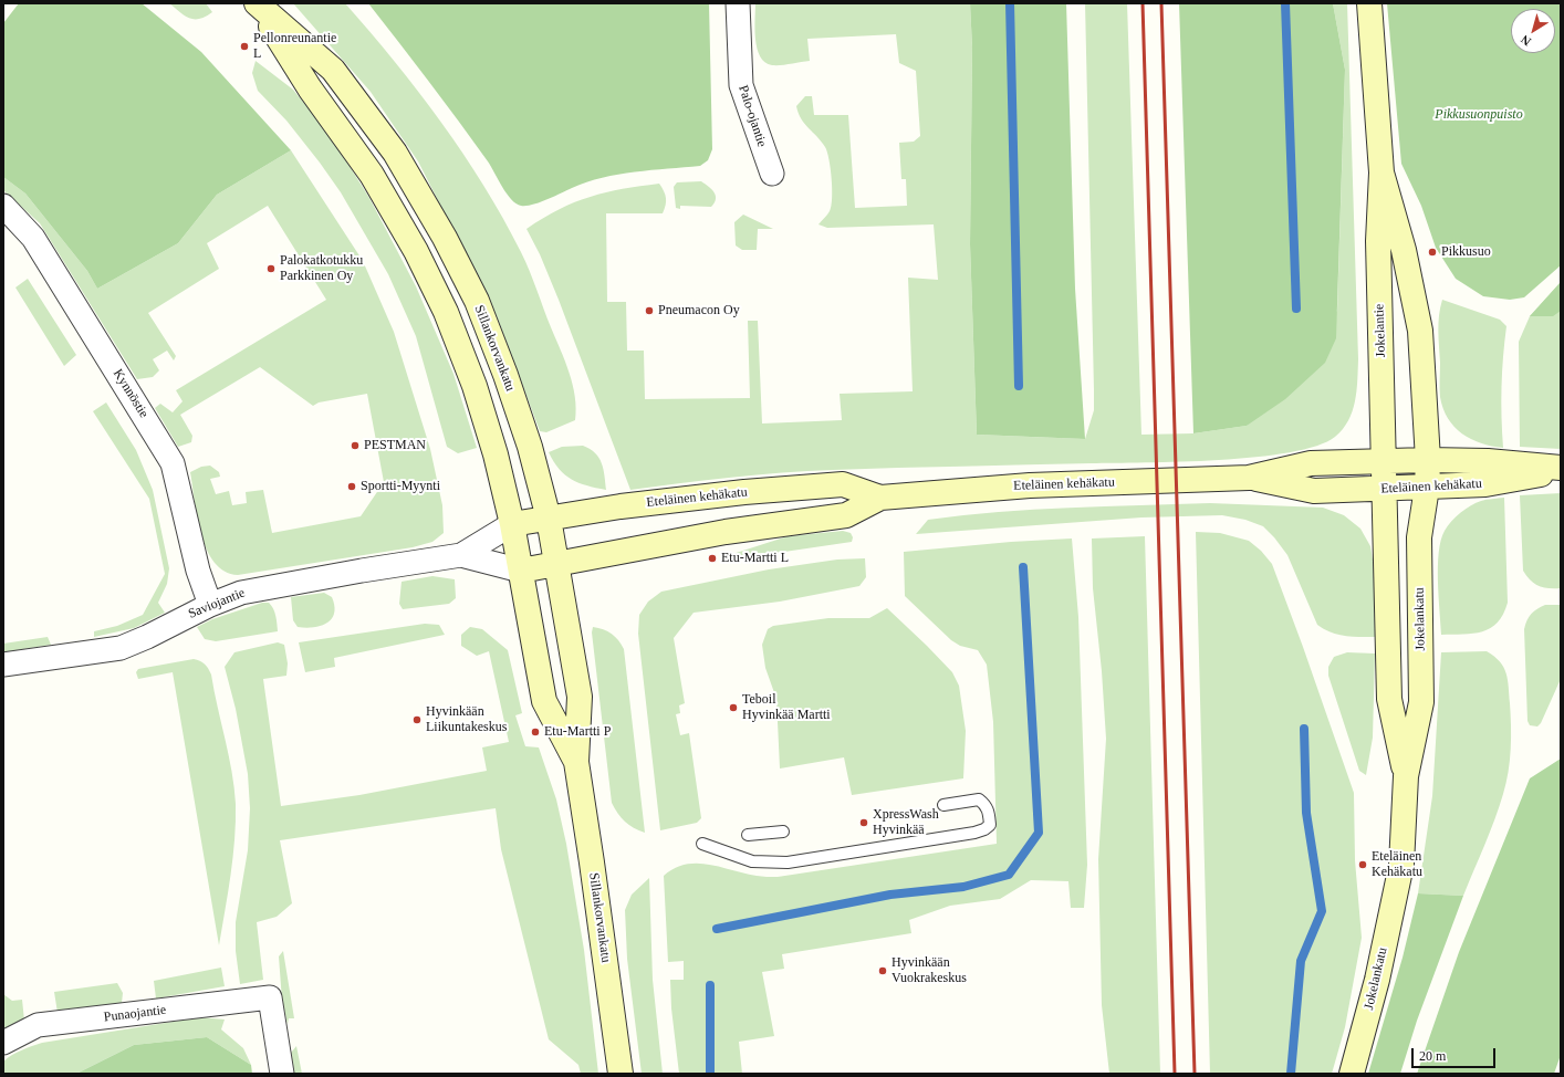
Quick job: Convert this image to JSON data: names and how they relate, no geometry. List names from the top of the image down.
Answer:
{
  "streets": {
    "main road": [
      "Jokelantie",
      "Sillankorvankatu",
      "Eteläinen kehäkatu",
      "Jokelankatu"
    ],
    "street": [
      "Palo-ojantie",
      "Kynnöstie",
      "Saviojantie",
      "Punaojantie"
    ]
  },
  "crossings": [
    ["Jokelantie", "Eteläinen kehäkatu"],
    ["Jokelantie", "Jokelankatu"],
    ["Sillankorvankatu", "Eteläinen kehäkatu"],
    ["Sillankorvankatu", "Saviojantie"],
    ["Kynnöstie", "Saviojantie"],
    ["Eteläinen kehäkatu", "Saviojantie"],
    ["Eteläinen kehäkatu", "Jokelankatu"]
  ],
  "parks": ["Pikkusuonpuisto"],
  "places": [
    "Pellonreunantie L",
    "Pikkusuo",
    "Palokatkotukku Parkkinen Oy",
    "Pneumacon Oy",
    "PESTMAN",
    "Sportti-Myynti",
    "Etu-Martti L",
    "Teboil Hyvinkää Martti",
    "Hyvinkään Liikuntakeskus",
    "Etu-Martti P",
    "XpressWash Hyvinkää",
    "Eteläinen Kehäkatu",
    "Hyvinkään Vuokrakeskus"
  ],
  "scale_bar": "20 m",
  "north": "bottom left"
}
